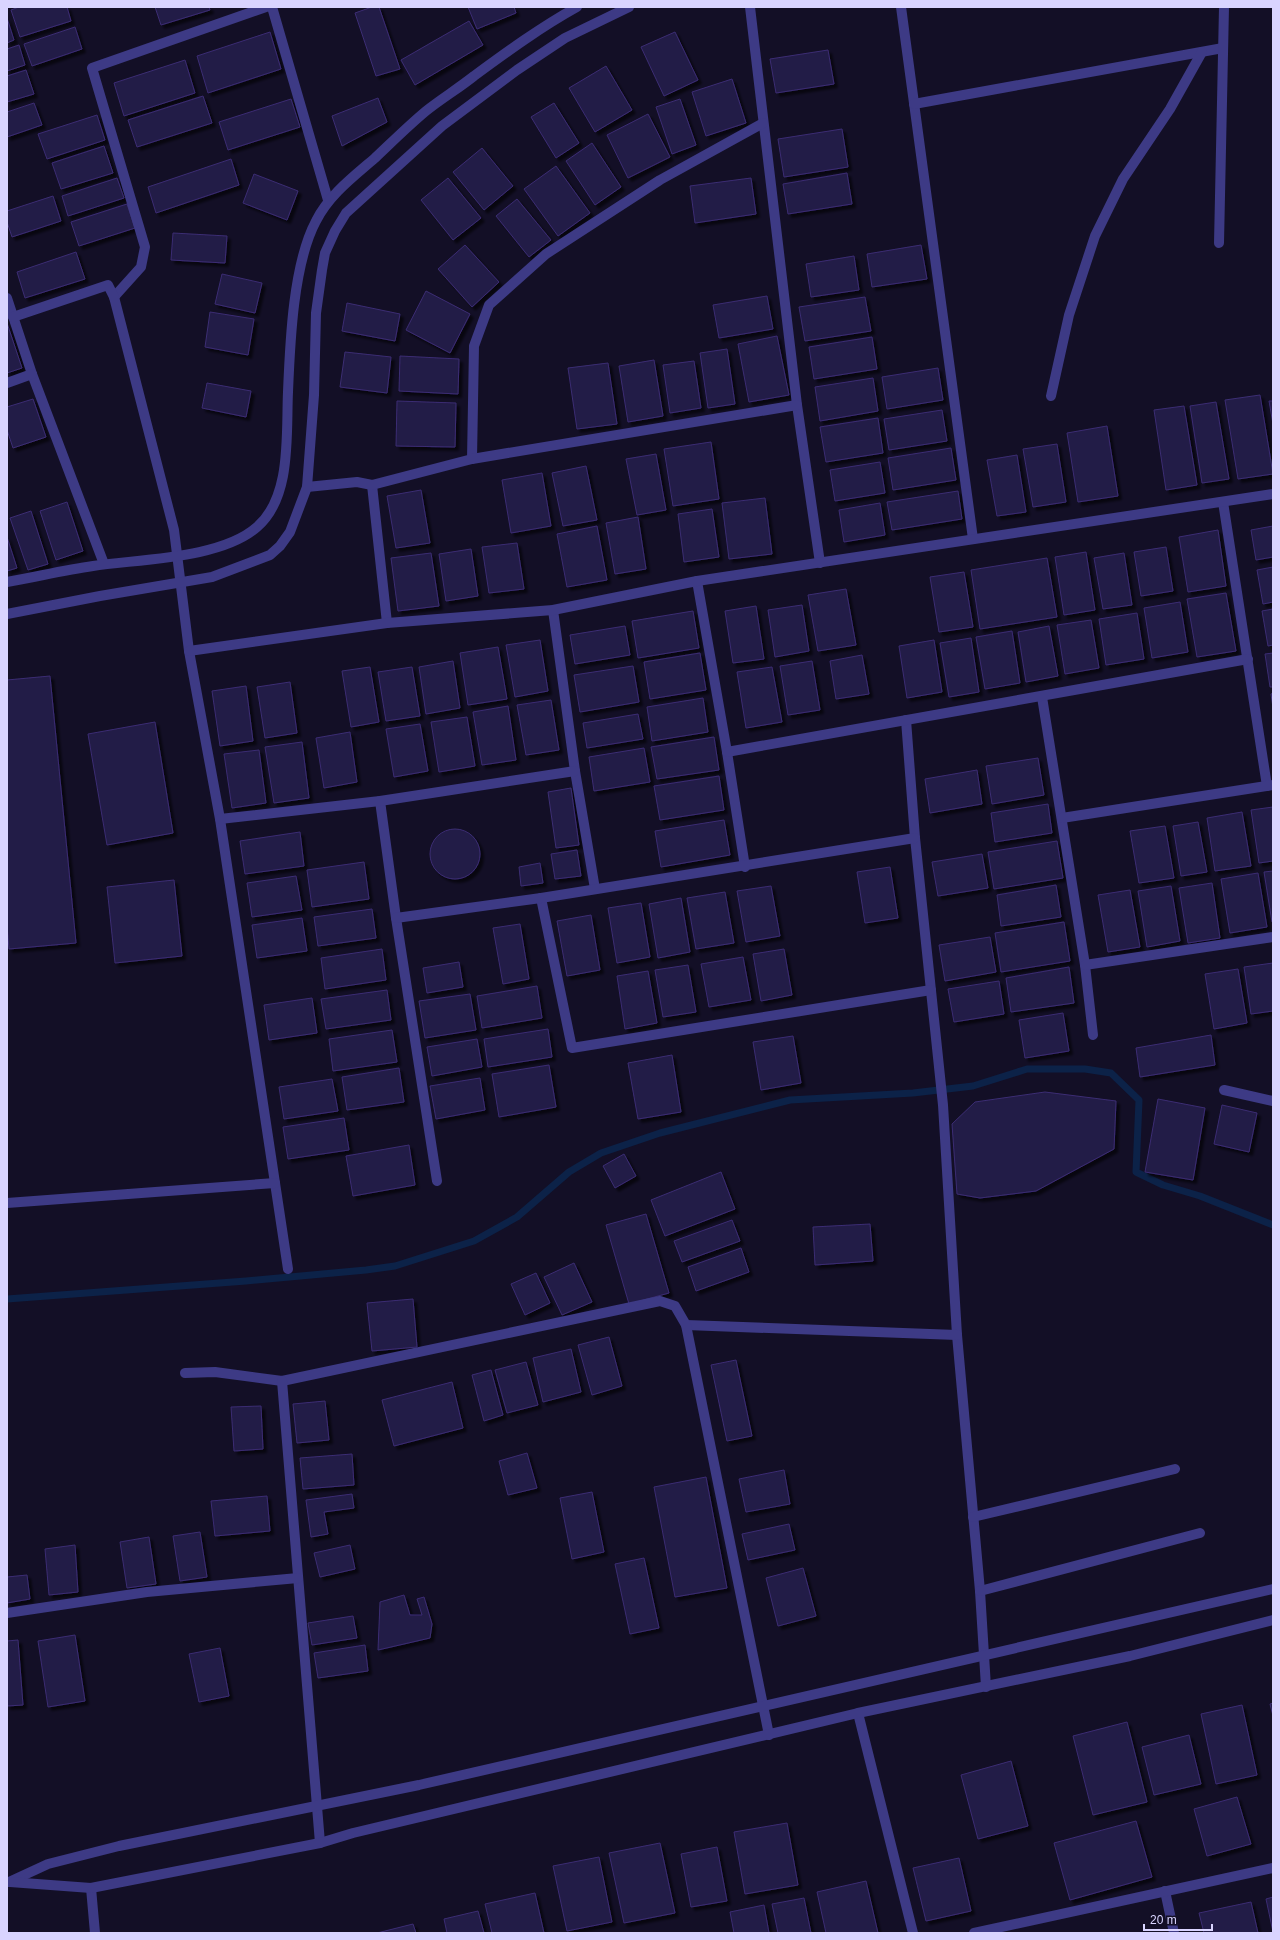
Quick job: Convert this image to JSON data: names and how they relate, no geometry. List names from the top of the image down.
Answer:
{
  "scale_bar": "20 m"
}
